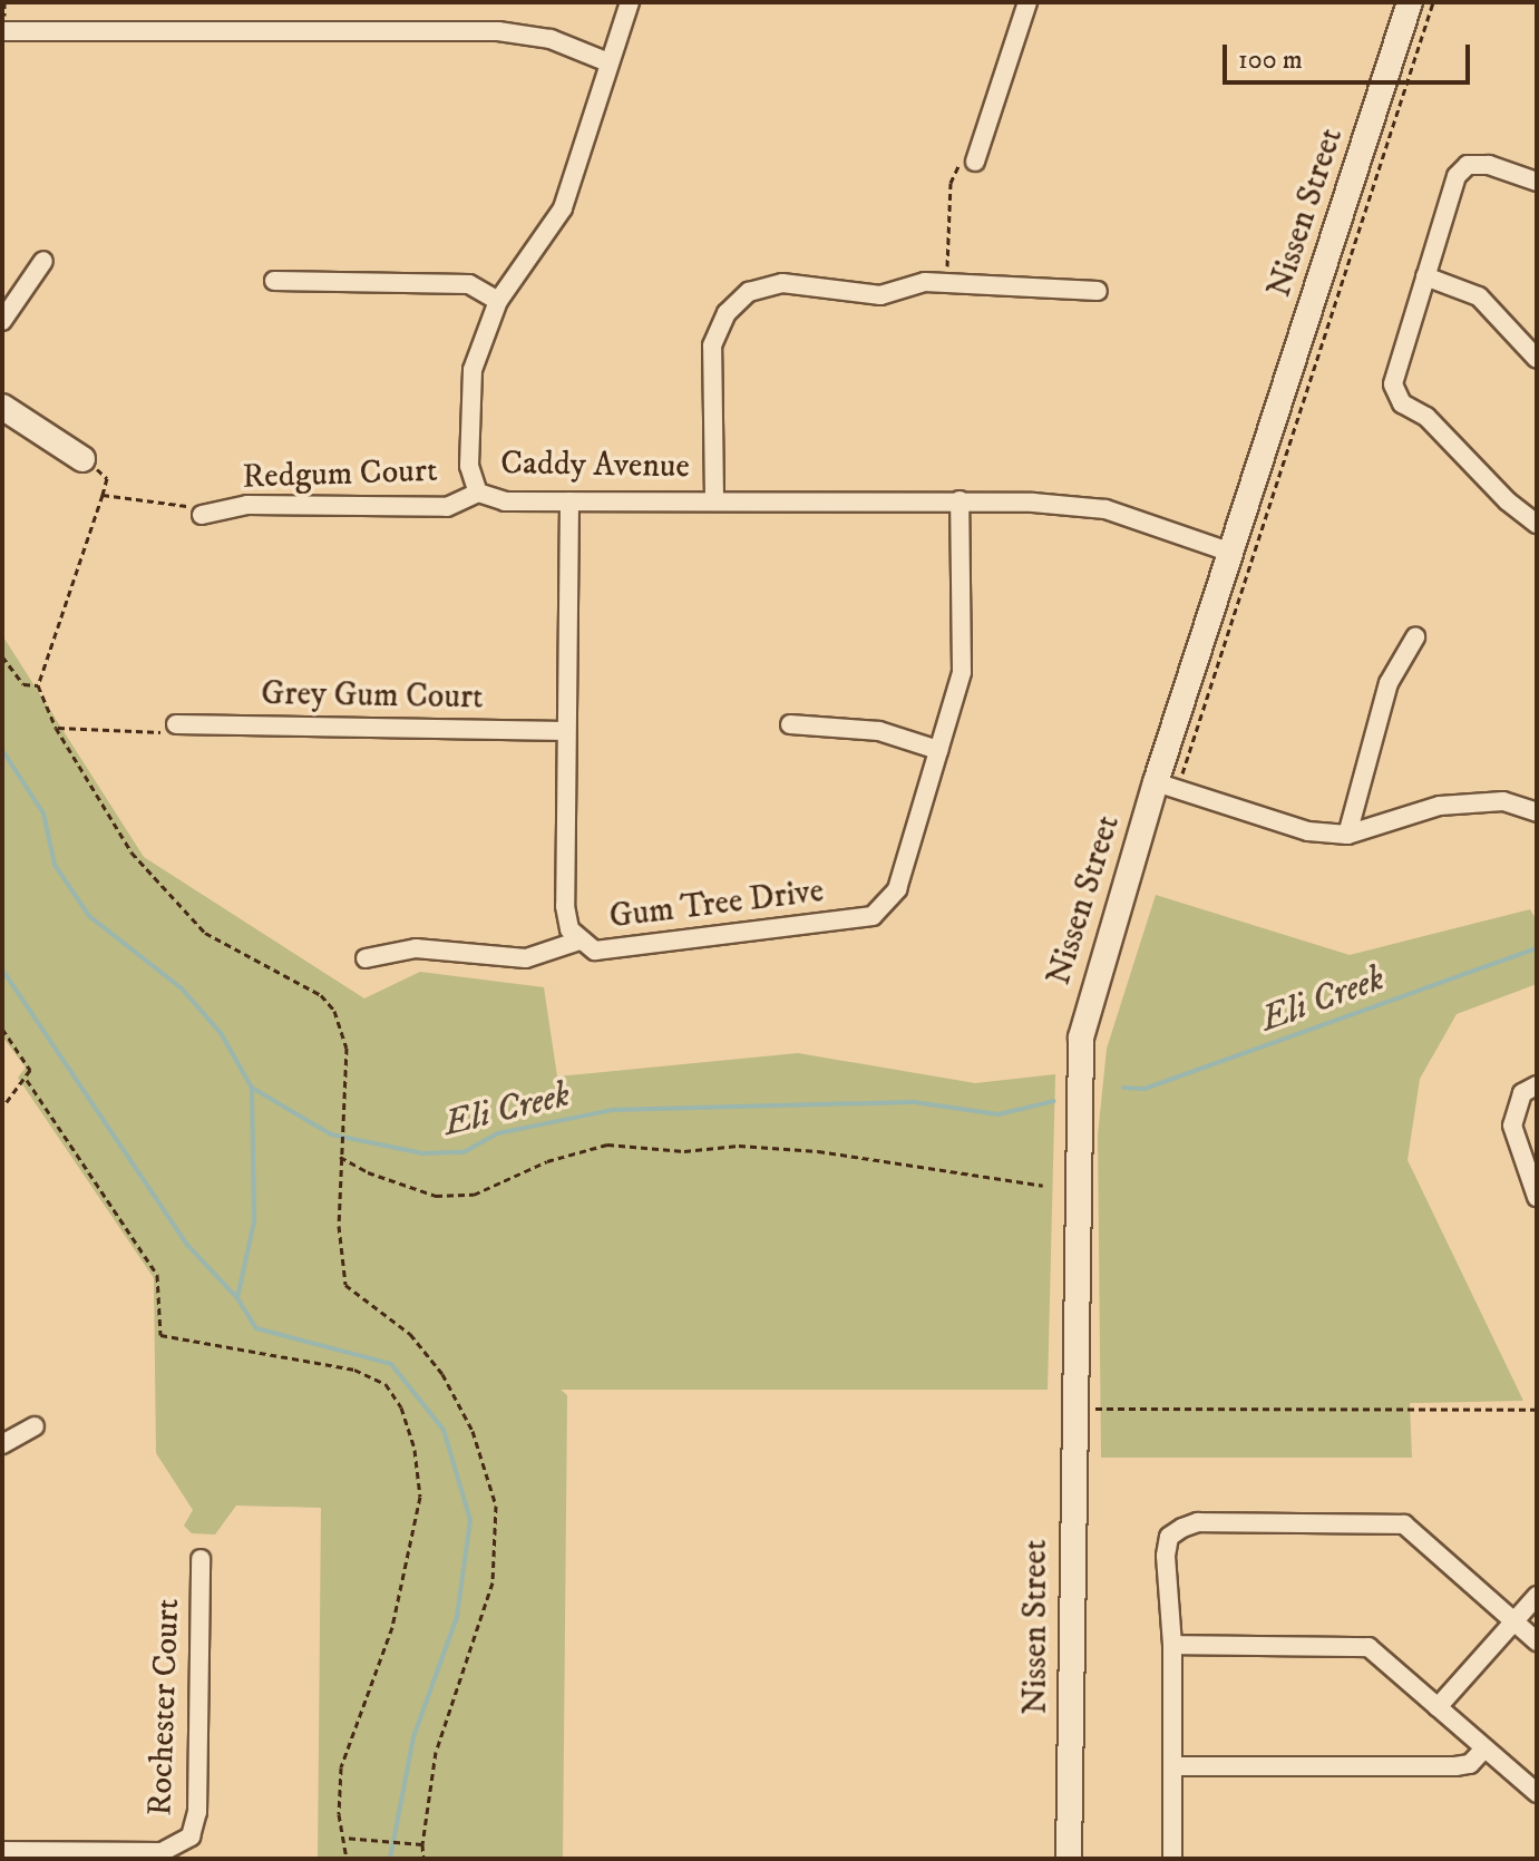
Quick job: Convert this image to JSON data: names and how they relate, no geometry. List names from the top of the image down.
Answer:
{
  "streets": {
    "street": [
      "Nissen Street",
      "Caddy Avenue",
      "Redgum Court",
      "Grey Gum Court",
      "Gum Tree Drive",
      "Rochester Court"
    ]
  },
  "crossings": [
    ["Nissen Street", "Caddy Avenue"],
    ["Caddy Avenue", "Redgum Court"],
    ["Caddy Avenue", "Gum Tree Drive"],
    ["Grey Gum Court", "Gum Tree Drive"]
  ],
  "water": ["Eli Creek"],
  "scale_bar": "100 m"
}
